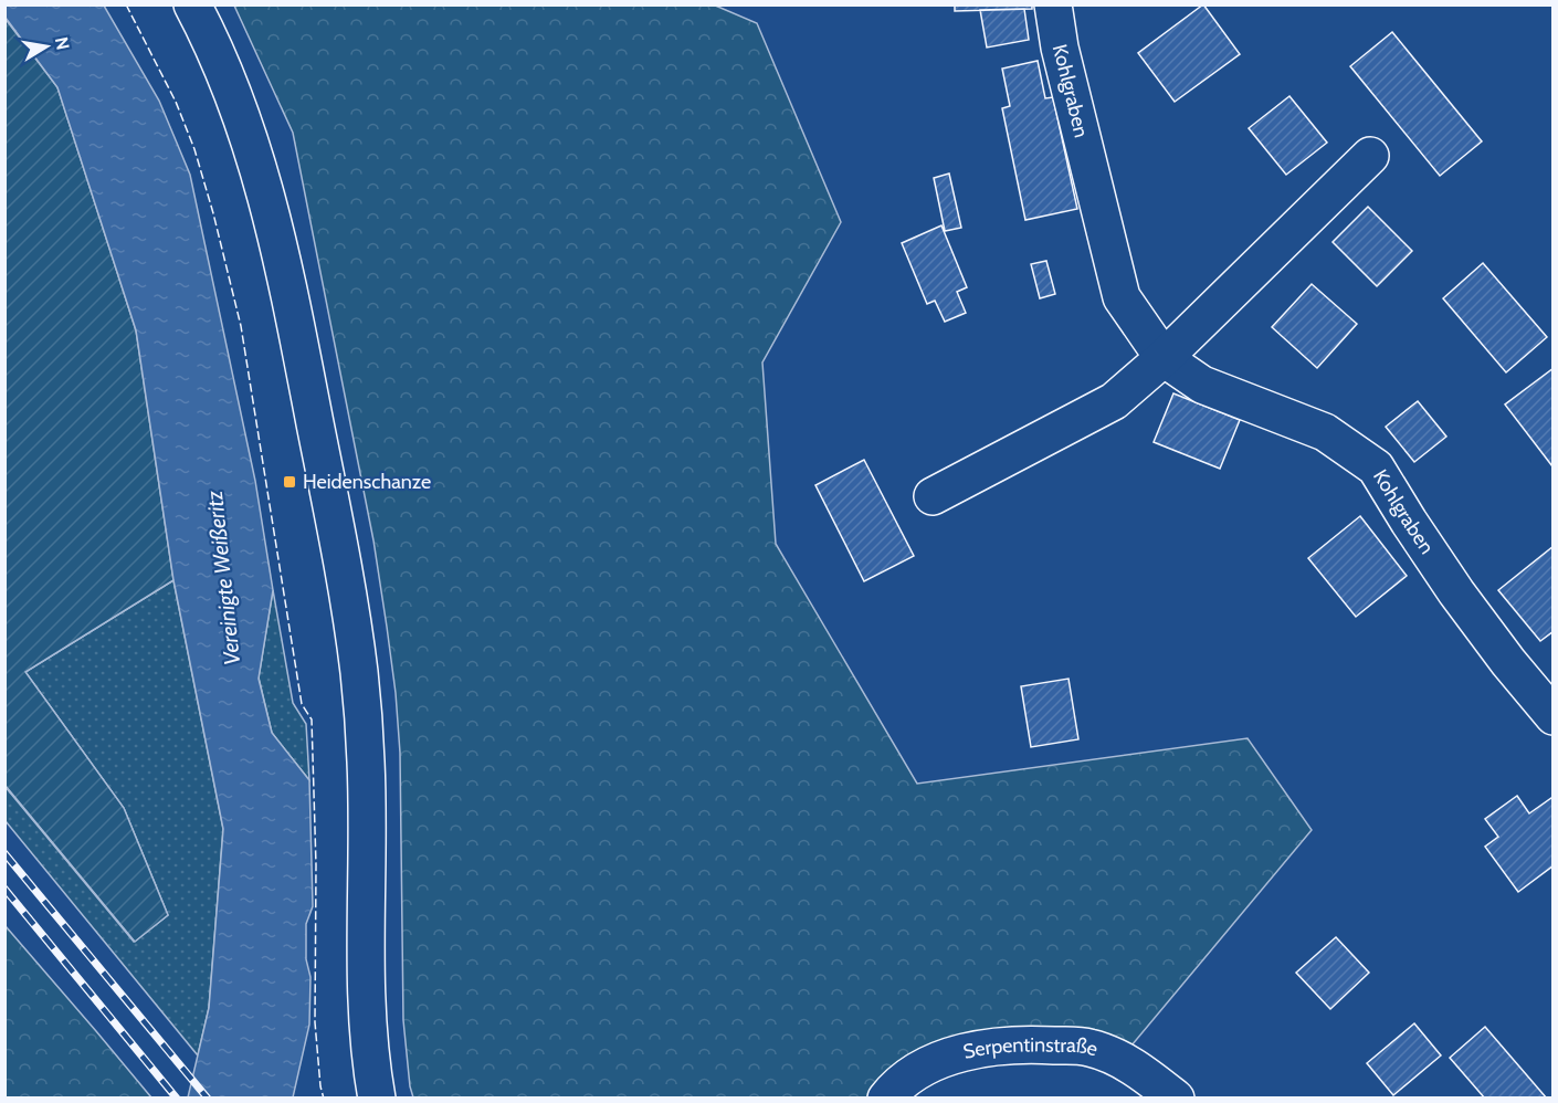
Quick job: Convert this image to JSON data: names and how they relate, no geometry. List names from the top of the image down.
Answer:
{
  "streets": {
    "street": ["Kohlgraben", "Serpentinstraße"]
  },
  "water": ["Vereinigte Weißeritz"],
  "places": {
    "transit": ["Heidenschanze"]
  },
  "north": "right"
}
